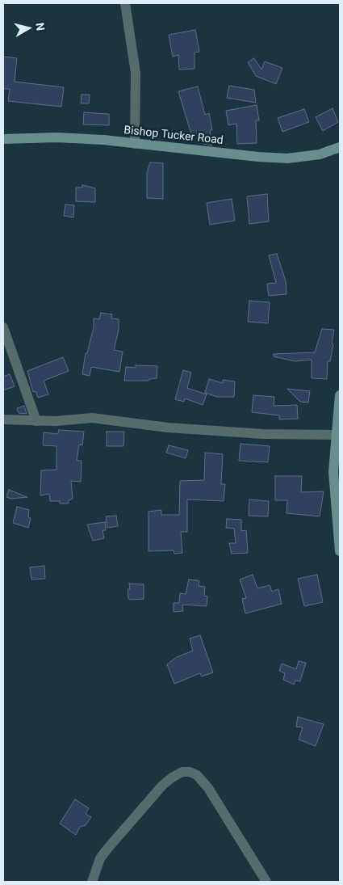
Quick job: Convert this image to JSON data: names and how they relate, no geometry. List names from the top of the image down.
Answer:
{
  "streets": {
    "main road": ["Bishop Tucker Road"]
  },
  "north": "right"
}
